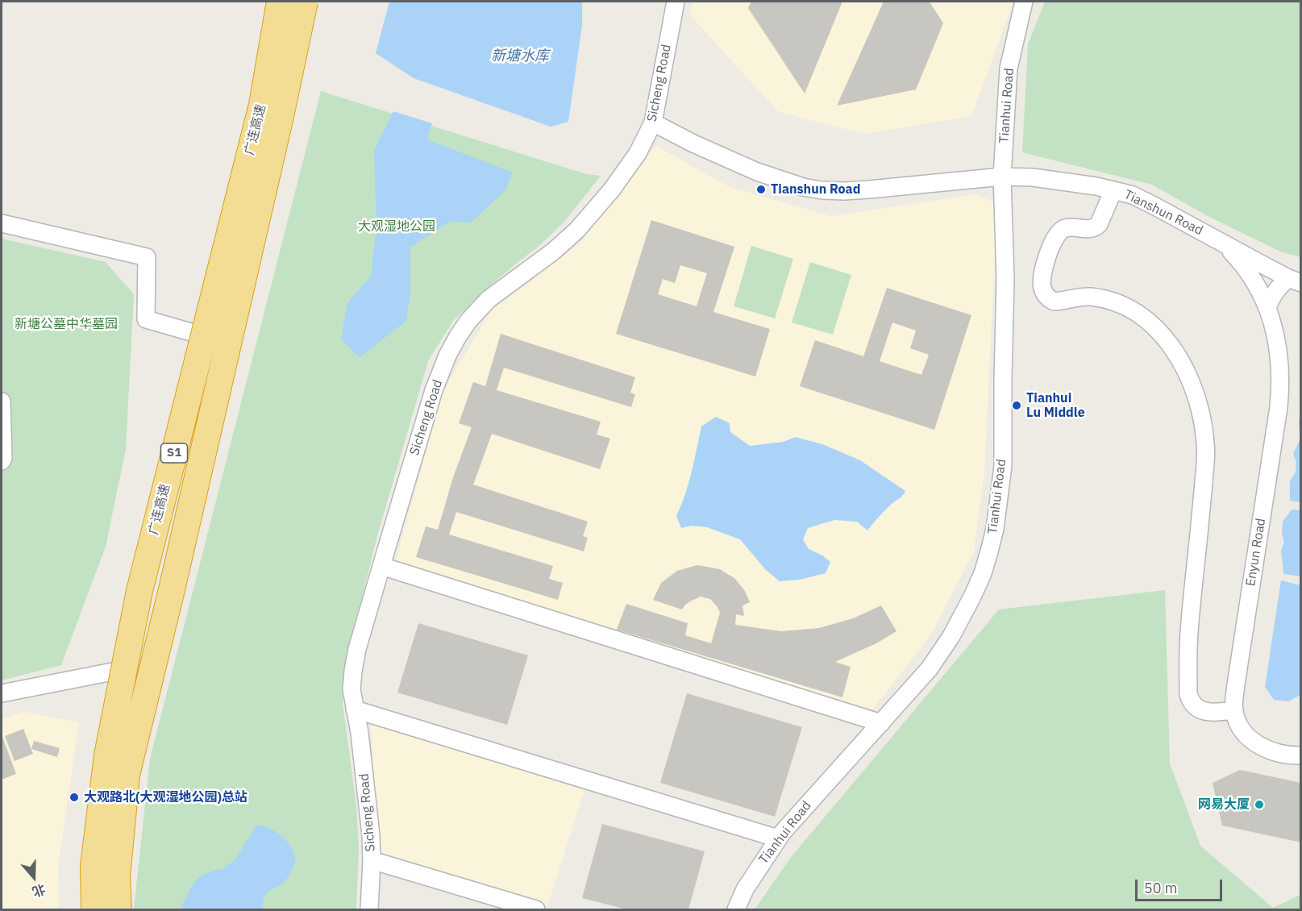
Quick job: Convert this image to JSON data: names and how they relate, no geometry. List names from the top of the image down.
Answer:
{
  "streets": {
    "highway": ["广连高速", "S1"],
    "street": [
      "Sicheng Road",
      "Tianhui Road",
      "Tianshun Road",
      "Enyun Road"
    ]
  },
  "crossings": [
    ["Sicheng Road", "Tianshun Road"],
    ["Tianhui Road", "Tianshun Road"],
    ["Tianshun Road", "Enyun Road"]
  ],
  "water": ["新塘水库"],
  "parks": ["大观湿地公园", "新塘公墓中华墓园"],
  "places": [
    "Tianshun Road",
    "Tianhui Lu Middle",
    "大观路北(大观湿地公园)总站",
    "网易大厦"
  ],
  "scale_bar": "50 m",
  "north": "bottom"
}
